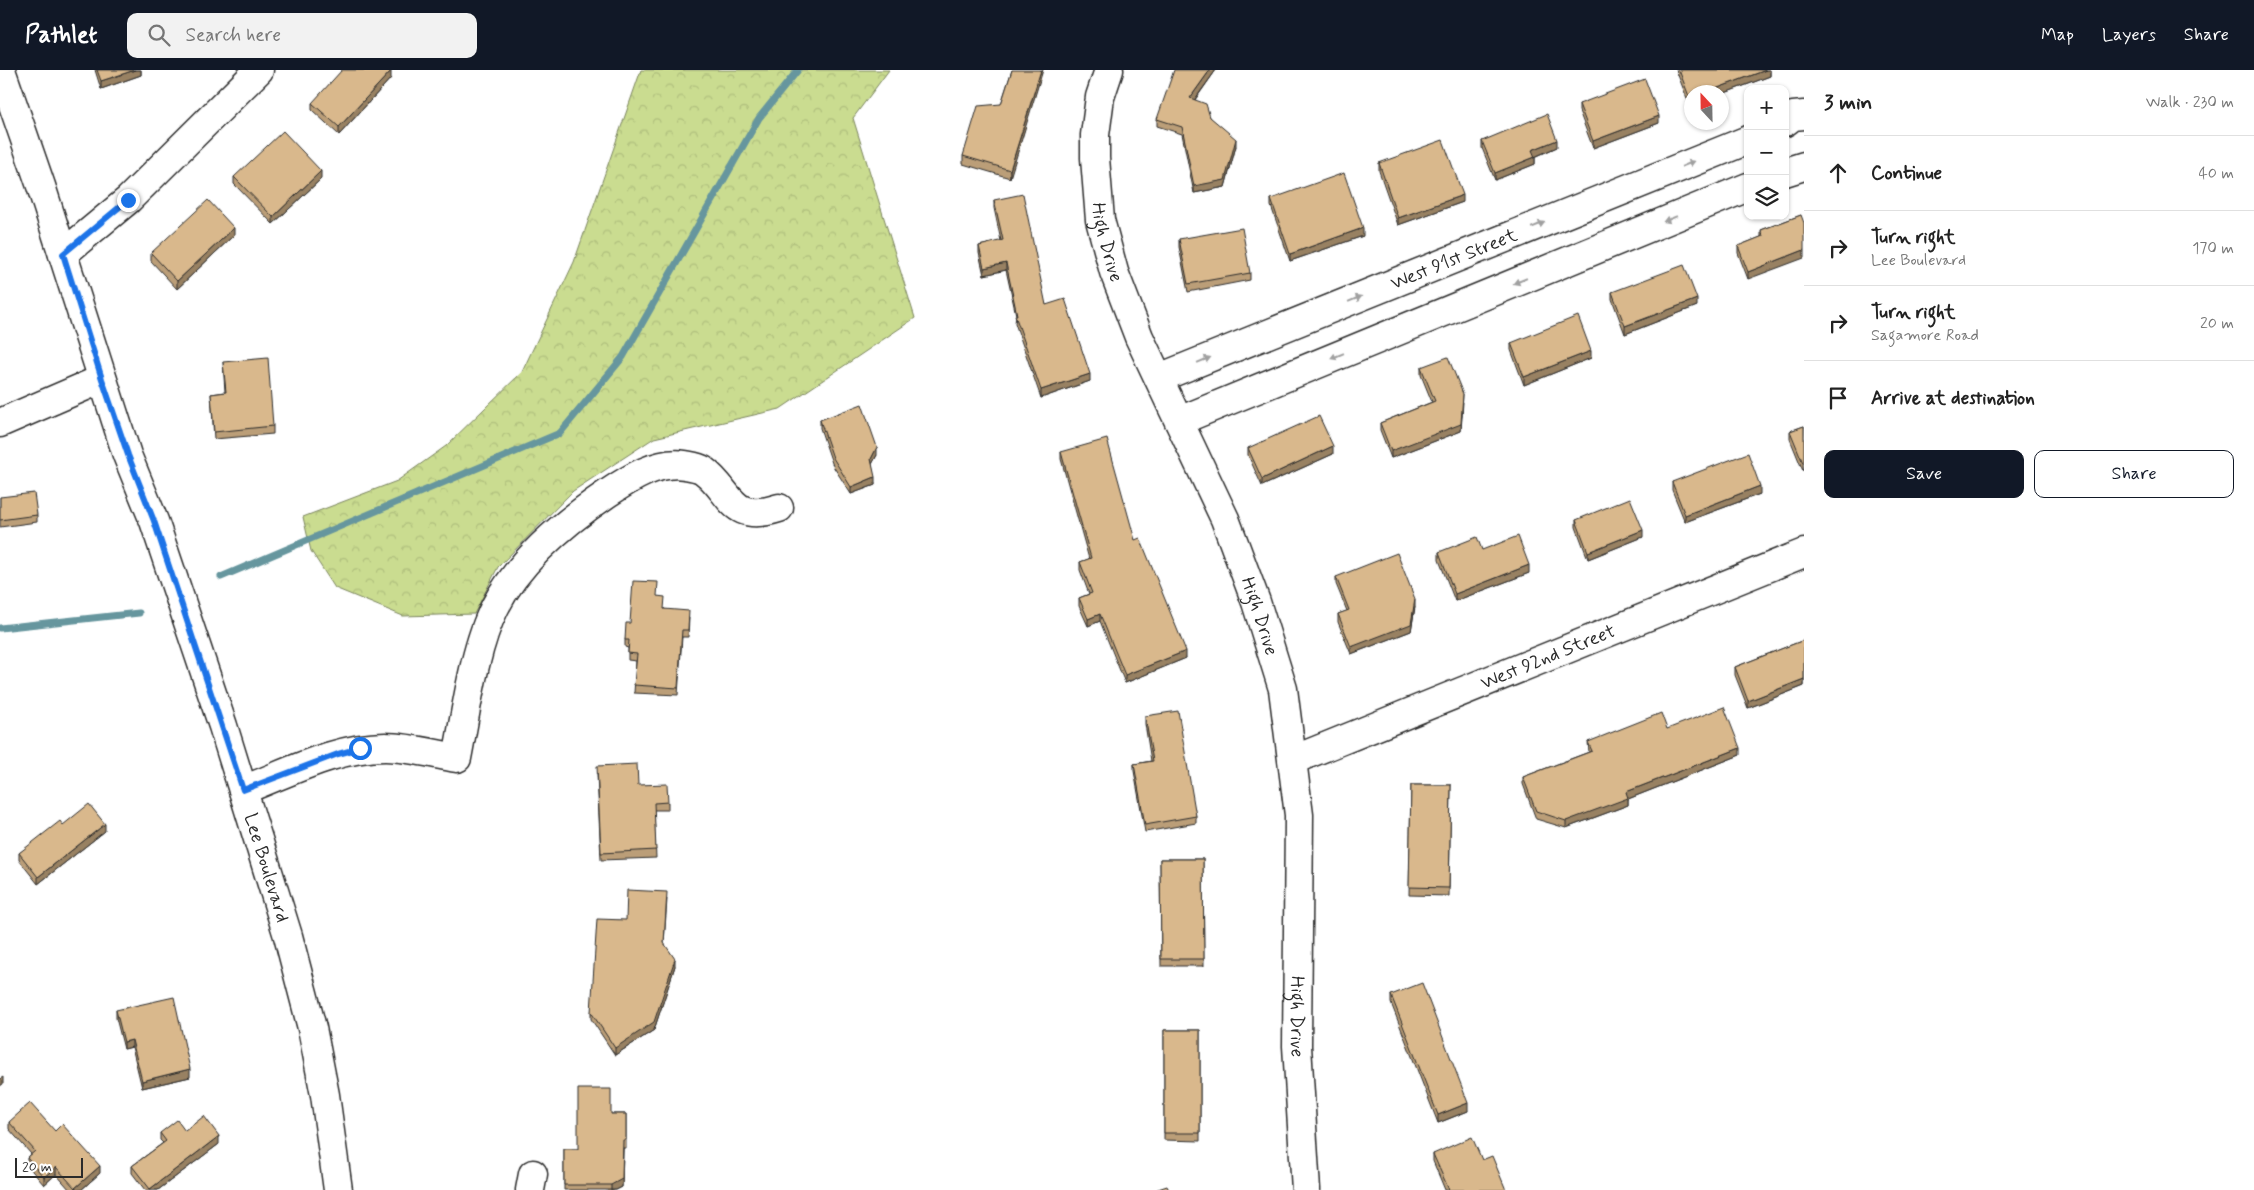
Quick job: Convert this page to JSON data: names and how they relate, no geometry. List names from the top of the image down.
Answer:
{
  "streets": {
    "street": [
      "High Drive",
      "West 91st Street",
      "West 92nd Street",
      "Lee Boulevard"
    ]
  },
  "crossings": [
    ["High Drive", "West 91st Street"],
    ["High Drive", "West 92nd Street"]
  ],
  "scale_bar": "20 m",
  "north": "top",
  "page": {
    "header": "Pathlet",
    "search": "Search here",
    "nav": ["Map", "Layers", "Share"],
    "heading": ["3 min", "Walk · 230 m"],
    "map_buttons": ["+", "−"],
    "list": [
      ["Continue", "40 m"],
      ["Turn right", "Lee Boulevard", "170 m"],
      ["Turn right", "Sagamore Road", "20 m"],
      "Arrive at destination"
    ],
    "buttons": ["Save", "Share"],
    "scale": "20 m"
  }
}
